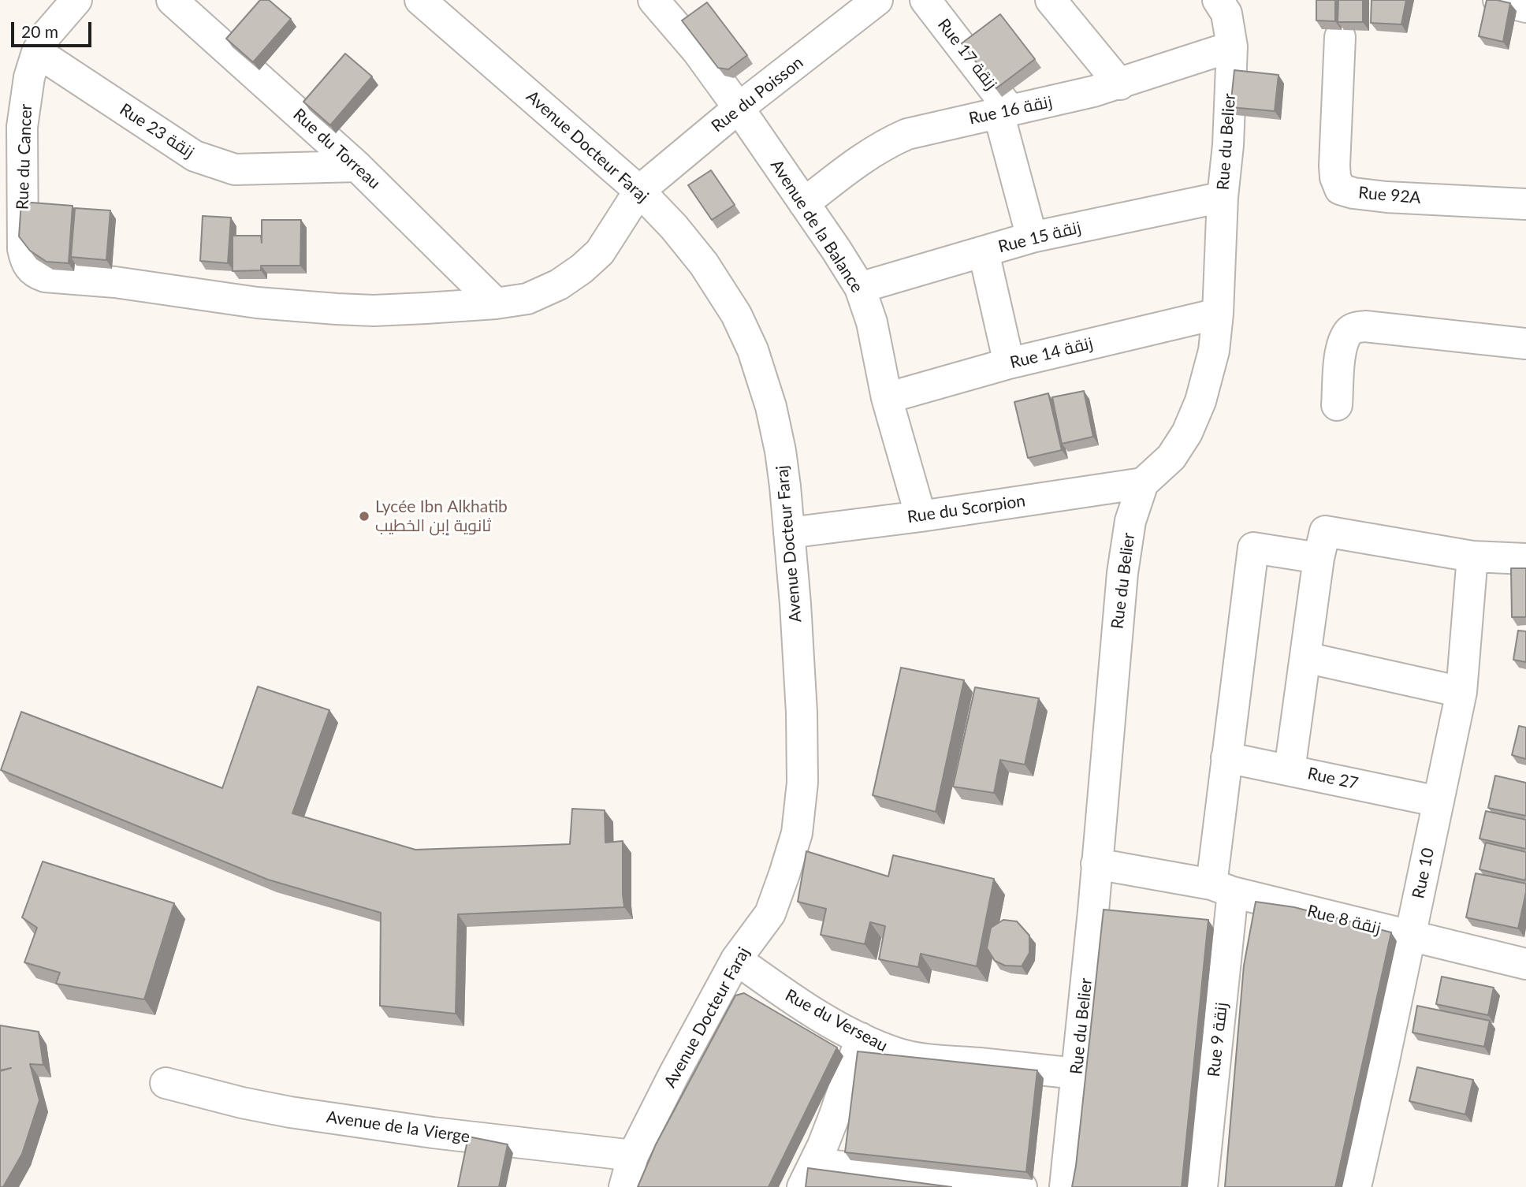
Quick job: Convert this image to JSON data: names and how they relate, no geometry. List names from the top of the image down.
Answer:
{
  "streets": {
    "street": [
      "Rue 17 زنقة",
      "Rue du Poisson",
      "Rue 16 زنقة",
      "Rue 23 زنقة",
      "Rue du Belier",
      "Avenue Docteur Faraj",
      "Rue du Torreau",
      "Rue du Cancer",
      "Rue 92A",
      "Avenue de la Balance",
      "Rue 15 زنقة",
      "Rue 14 زنقة",
      "Rue du Scorpion",
      "Rue 27",
      "Rue 10",
      "Rue 8 زنقة",
      "Rue du Verseau",
      "Rue 9 زنقة",
      "Avenue de la Vierge"
    ]
  },
  "crossings": [
    ["Rue 17 زنقة", "Rue 16 زنقة"],
    ["Rue 17 زنقة", "Rue 15 زنقة"],
    ["Rue du Poisson", "Avenue Docteur Faraj"],
    ["Rue du Poisson", "Rue du Torreau"],
    ["Rue du Poisson", "Rue du Cancer"],
    ["Rue du Poisson", "Avenue de la Balance"],
    ["Rue 16 زنقة", "Rue du Belier"],
    ["Rue 16 زنقة", "Avenue de la Balance"],
    ["Rue 23 زنقة", "Rue du Torreau"],
    ["Rue 23 زنقة", "Rue du Cancer"],
    ["Rue du Belier", "Rue 15 زنقة"],
    ["Rue du Belier", "Rue 14 زنقة"],
    ["Rue du Belier", "Rue du Scorpion"],
    ["Rue du Belier", "Rue 8 زنقة"],
    ["Rue du Belier", "Rue du Verseau"],
    ["Avenue Docteur Faraj", "Rue du Scorpion"],
    ["Avenue Docteur Faraj", "Rue du Verseau"],
    ["Avenue Docteur Faraj", "Avenue de la Vierge"],
    ["Avenue de la Balance", "Rue 15 زنقة"],
    ["Avenue de la Balance", "Rue 14 زنقة"],
    ["Avenue de la Balance", "Rue du Scorpion"],
    ["Rue 27", "Rue 10"],
    ["Rue 27", "Rue 9 زنقة"],
    ["Rue 10", "Rue 8 زنقة"],
    ["Rue 8 زنقة", "Rue 9 زنقة"]
  ],
  "places": ["Lycée Ibn Alkhatib ثانوية إبن الخطيب"],
  "scale_bar": "20 m"
}
